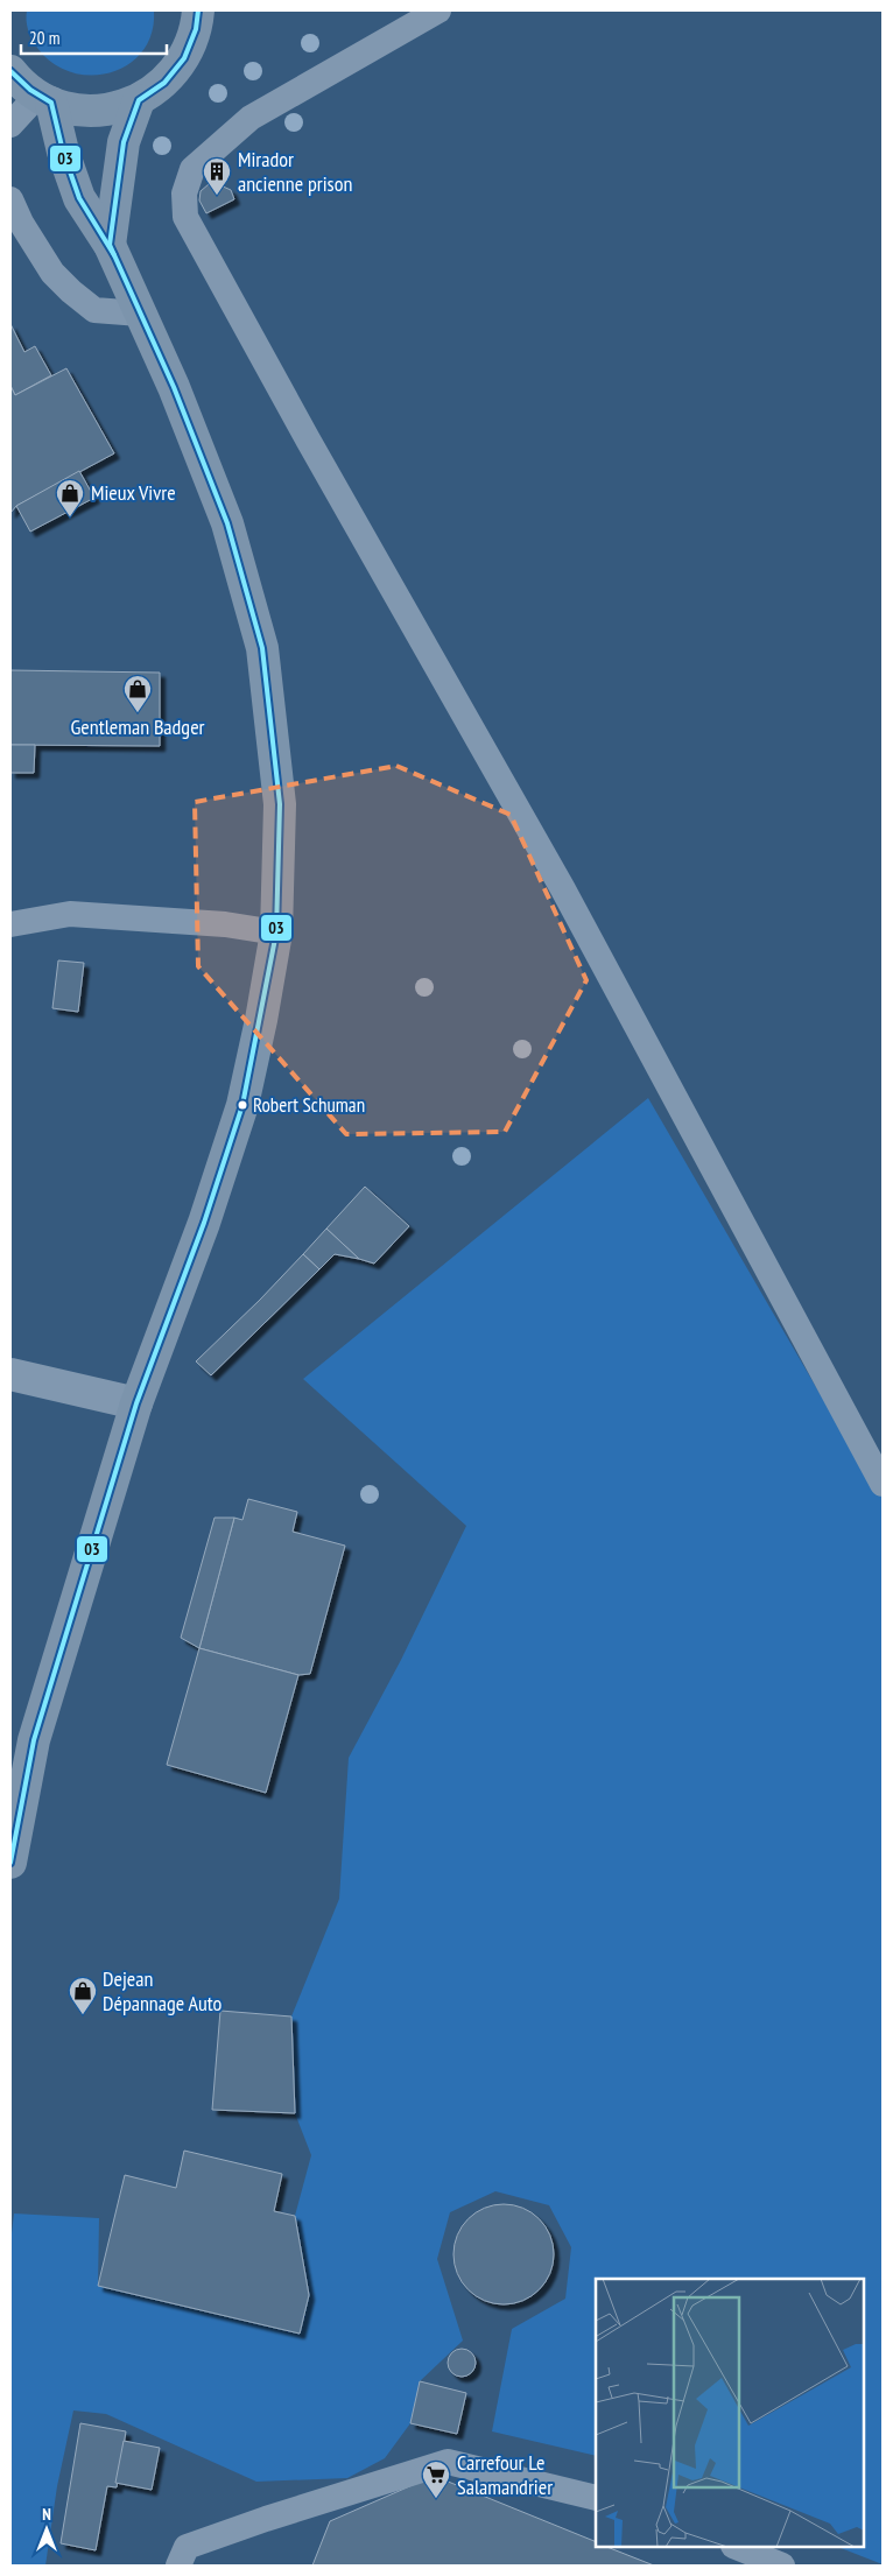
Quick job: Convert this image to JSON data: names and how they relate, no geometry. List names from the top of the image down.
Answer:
{
  "places": {
    "building": ["Mirador ancienne prison"],
    "shop": ["Mieux Vivre", "Gentleman Badger", "Dejean Dépannage Auto"],
    "other": ["Robert Schuman"],
    "supermarket": ["Carrefour Le Salamandrier"]
  },
  "lines": ["transit line 03"],
  "scale_bar": "20 m",
  "north": "top"
}
